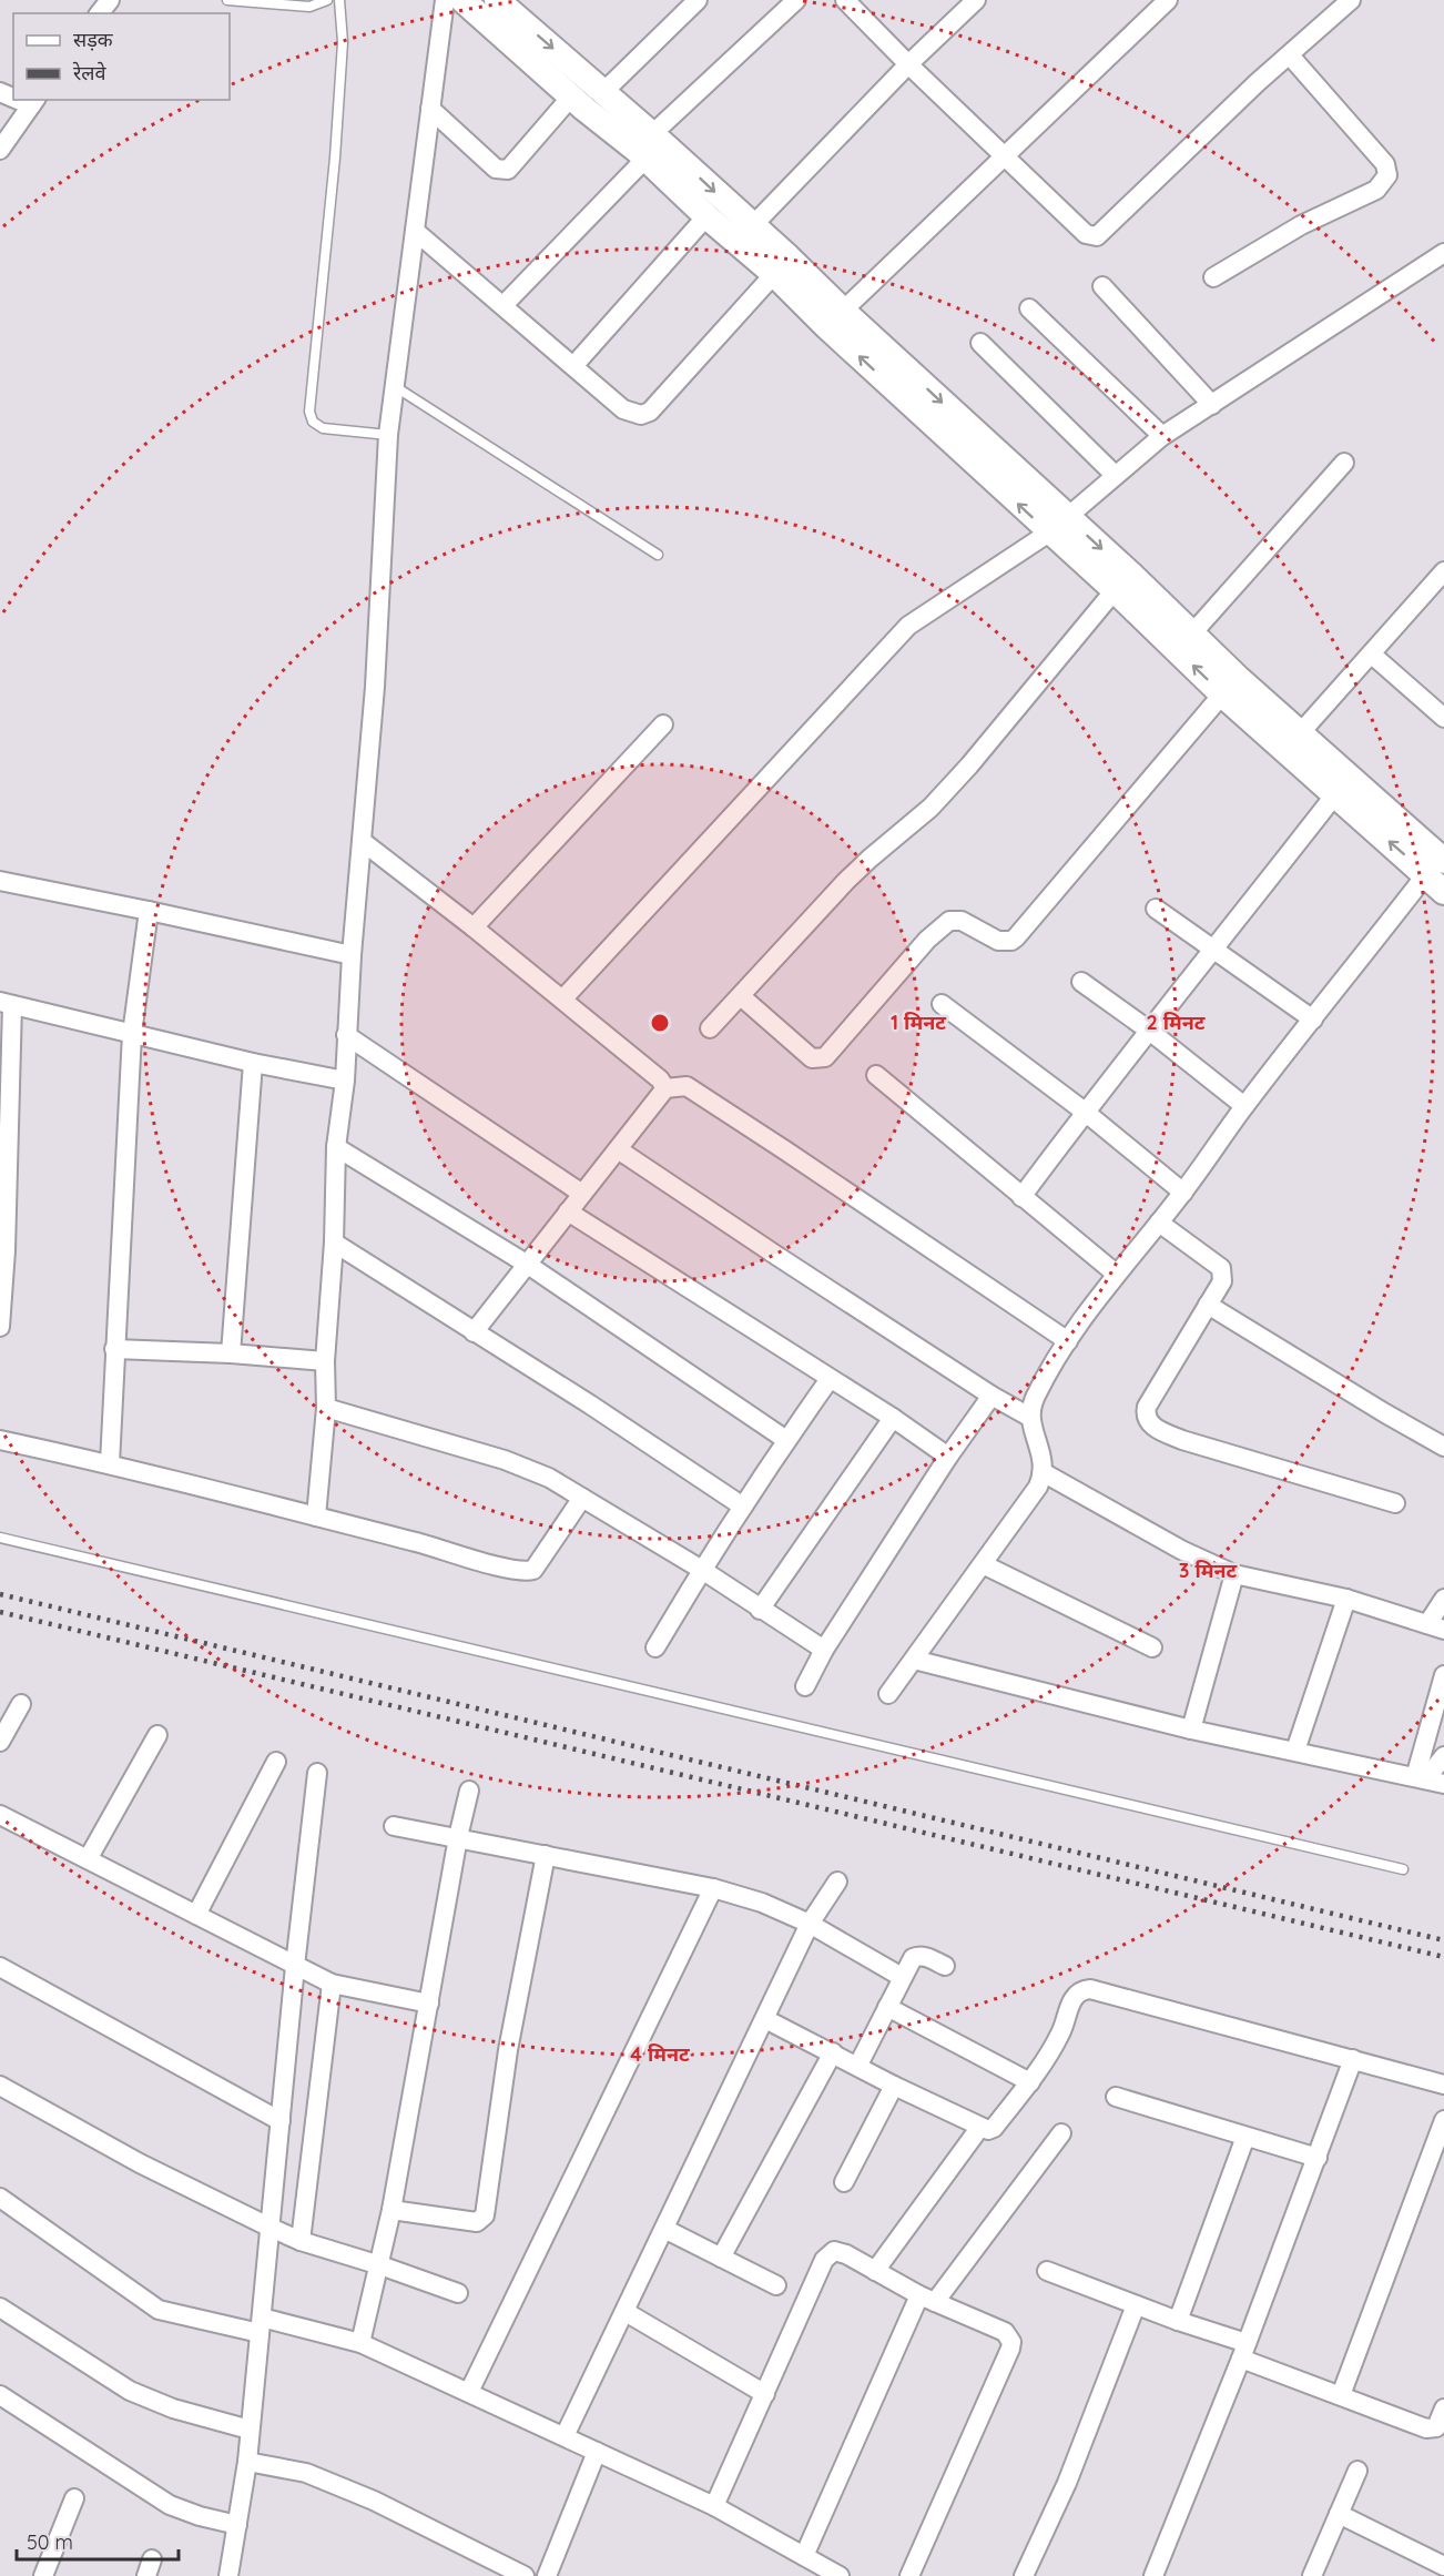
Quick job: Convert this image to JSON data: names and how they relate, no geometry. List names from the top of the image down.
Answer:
{
  "legend": ["सड़क", "रेलवे"],
  "scale_bar": "50 m",
  "rings": [
    "1 मिनट",
    "2 मिनट",
    "3 मिनट",
    "4 मिनट"
  ]
}
